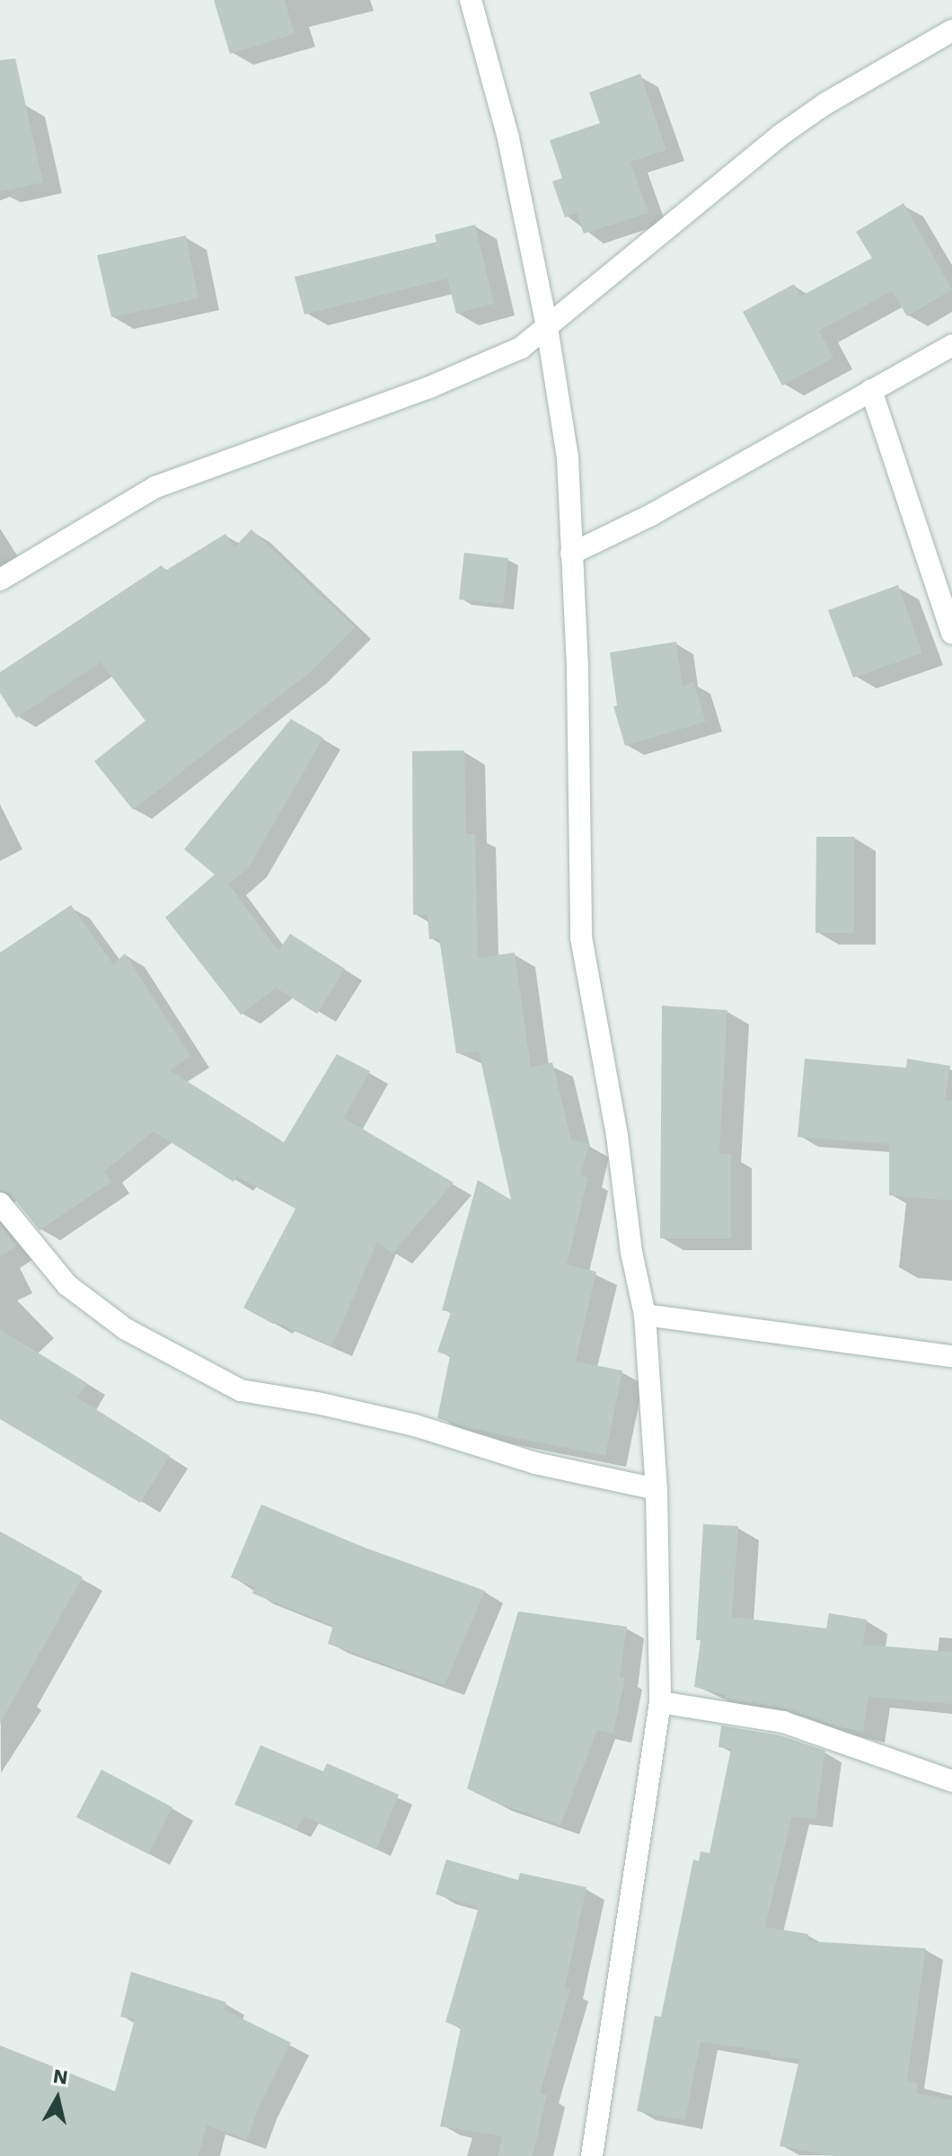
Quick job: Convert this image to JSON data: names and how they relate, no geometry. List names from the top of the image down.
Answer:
{
  "north": "top"
}
